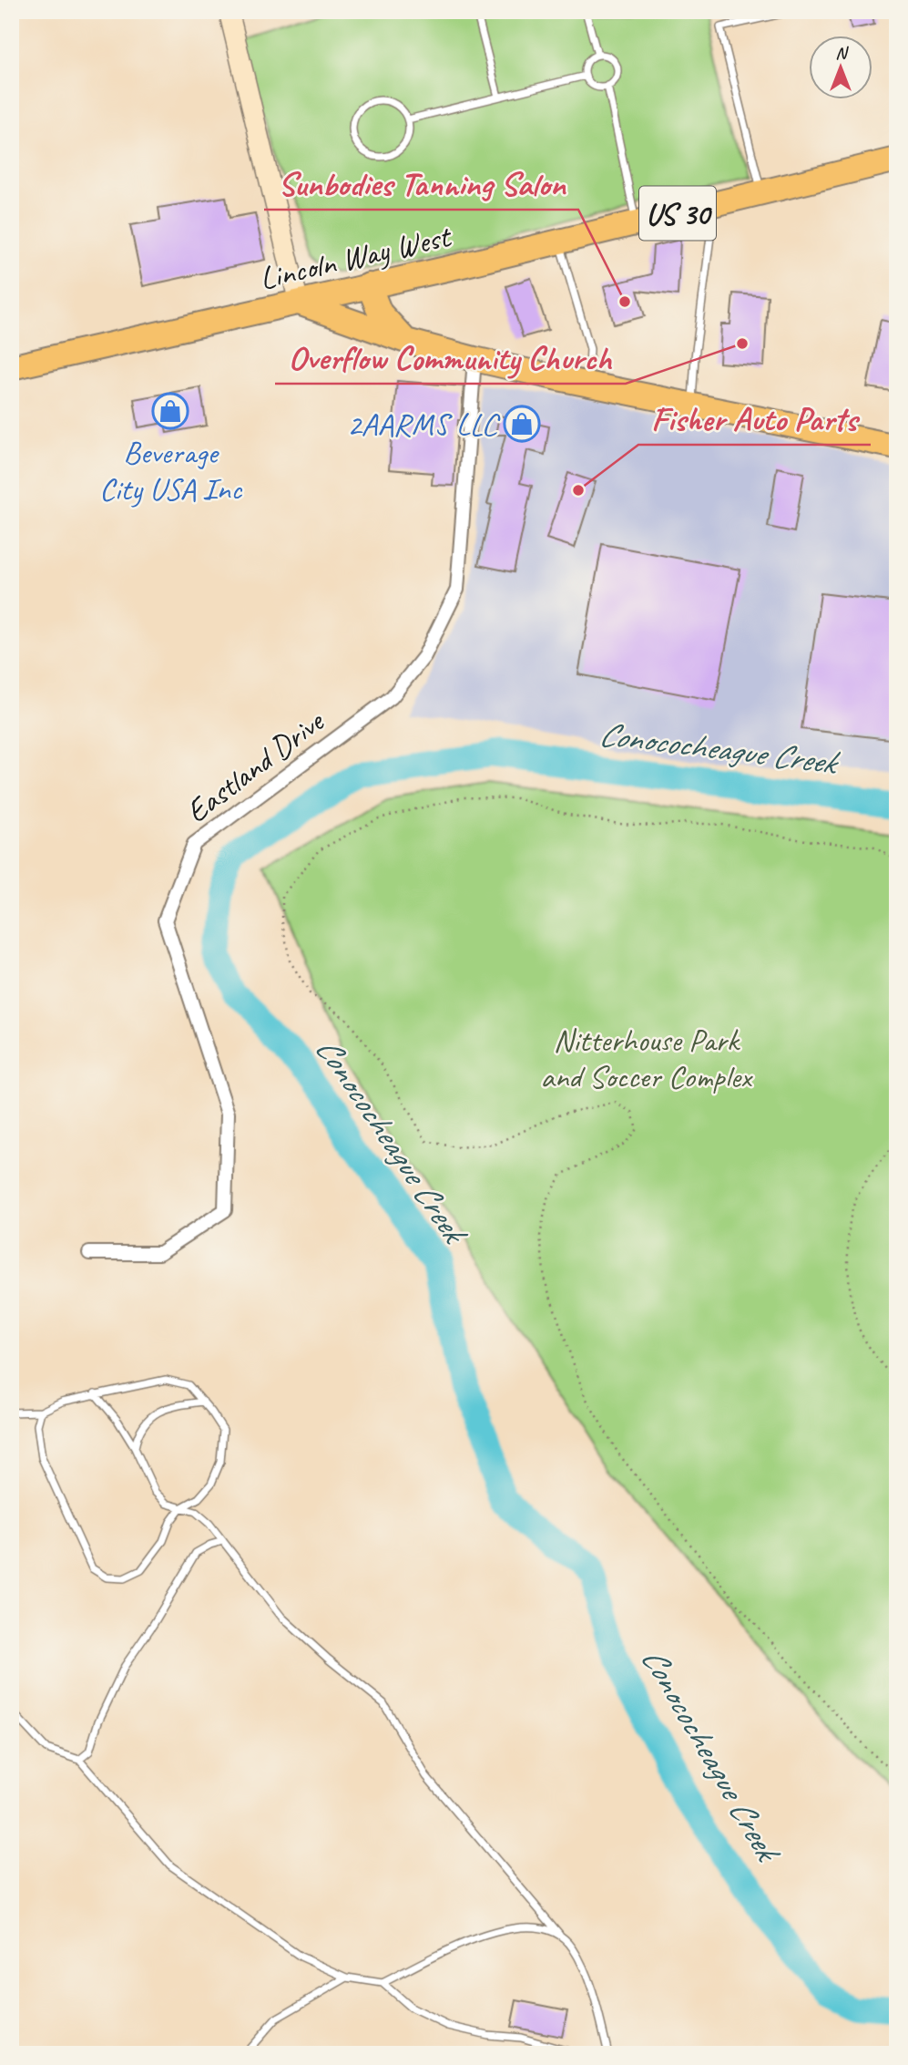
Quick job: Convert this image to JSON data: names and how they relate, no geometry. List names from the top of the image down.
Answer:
{
  "streets": {
    "highway": ["US 30", "Lincoln Way West"],
    "street": ["Eastland Drive"]
  },
  "water": ["Conococheague Creek"],
  "parks": ["Nitterhouse Park and Soccer Complex"],
  "places": {
    "other": ["Sunbodies Tanning Salon", "Overflow Community Church", "Fisher Auto Parts"],
    "shop": ["Beverage City USA Inc", "2AARMS LLC"]
  },
  "north": "top"
}
